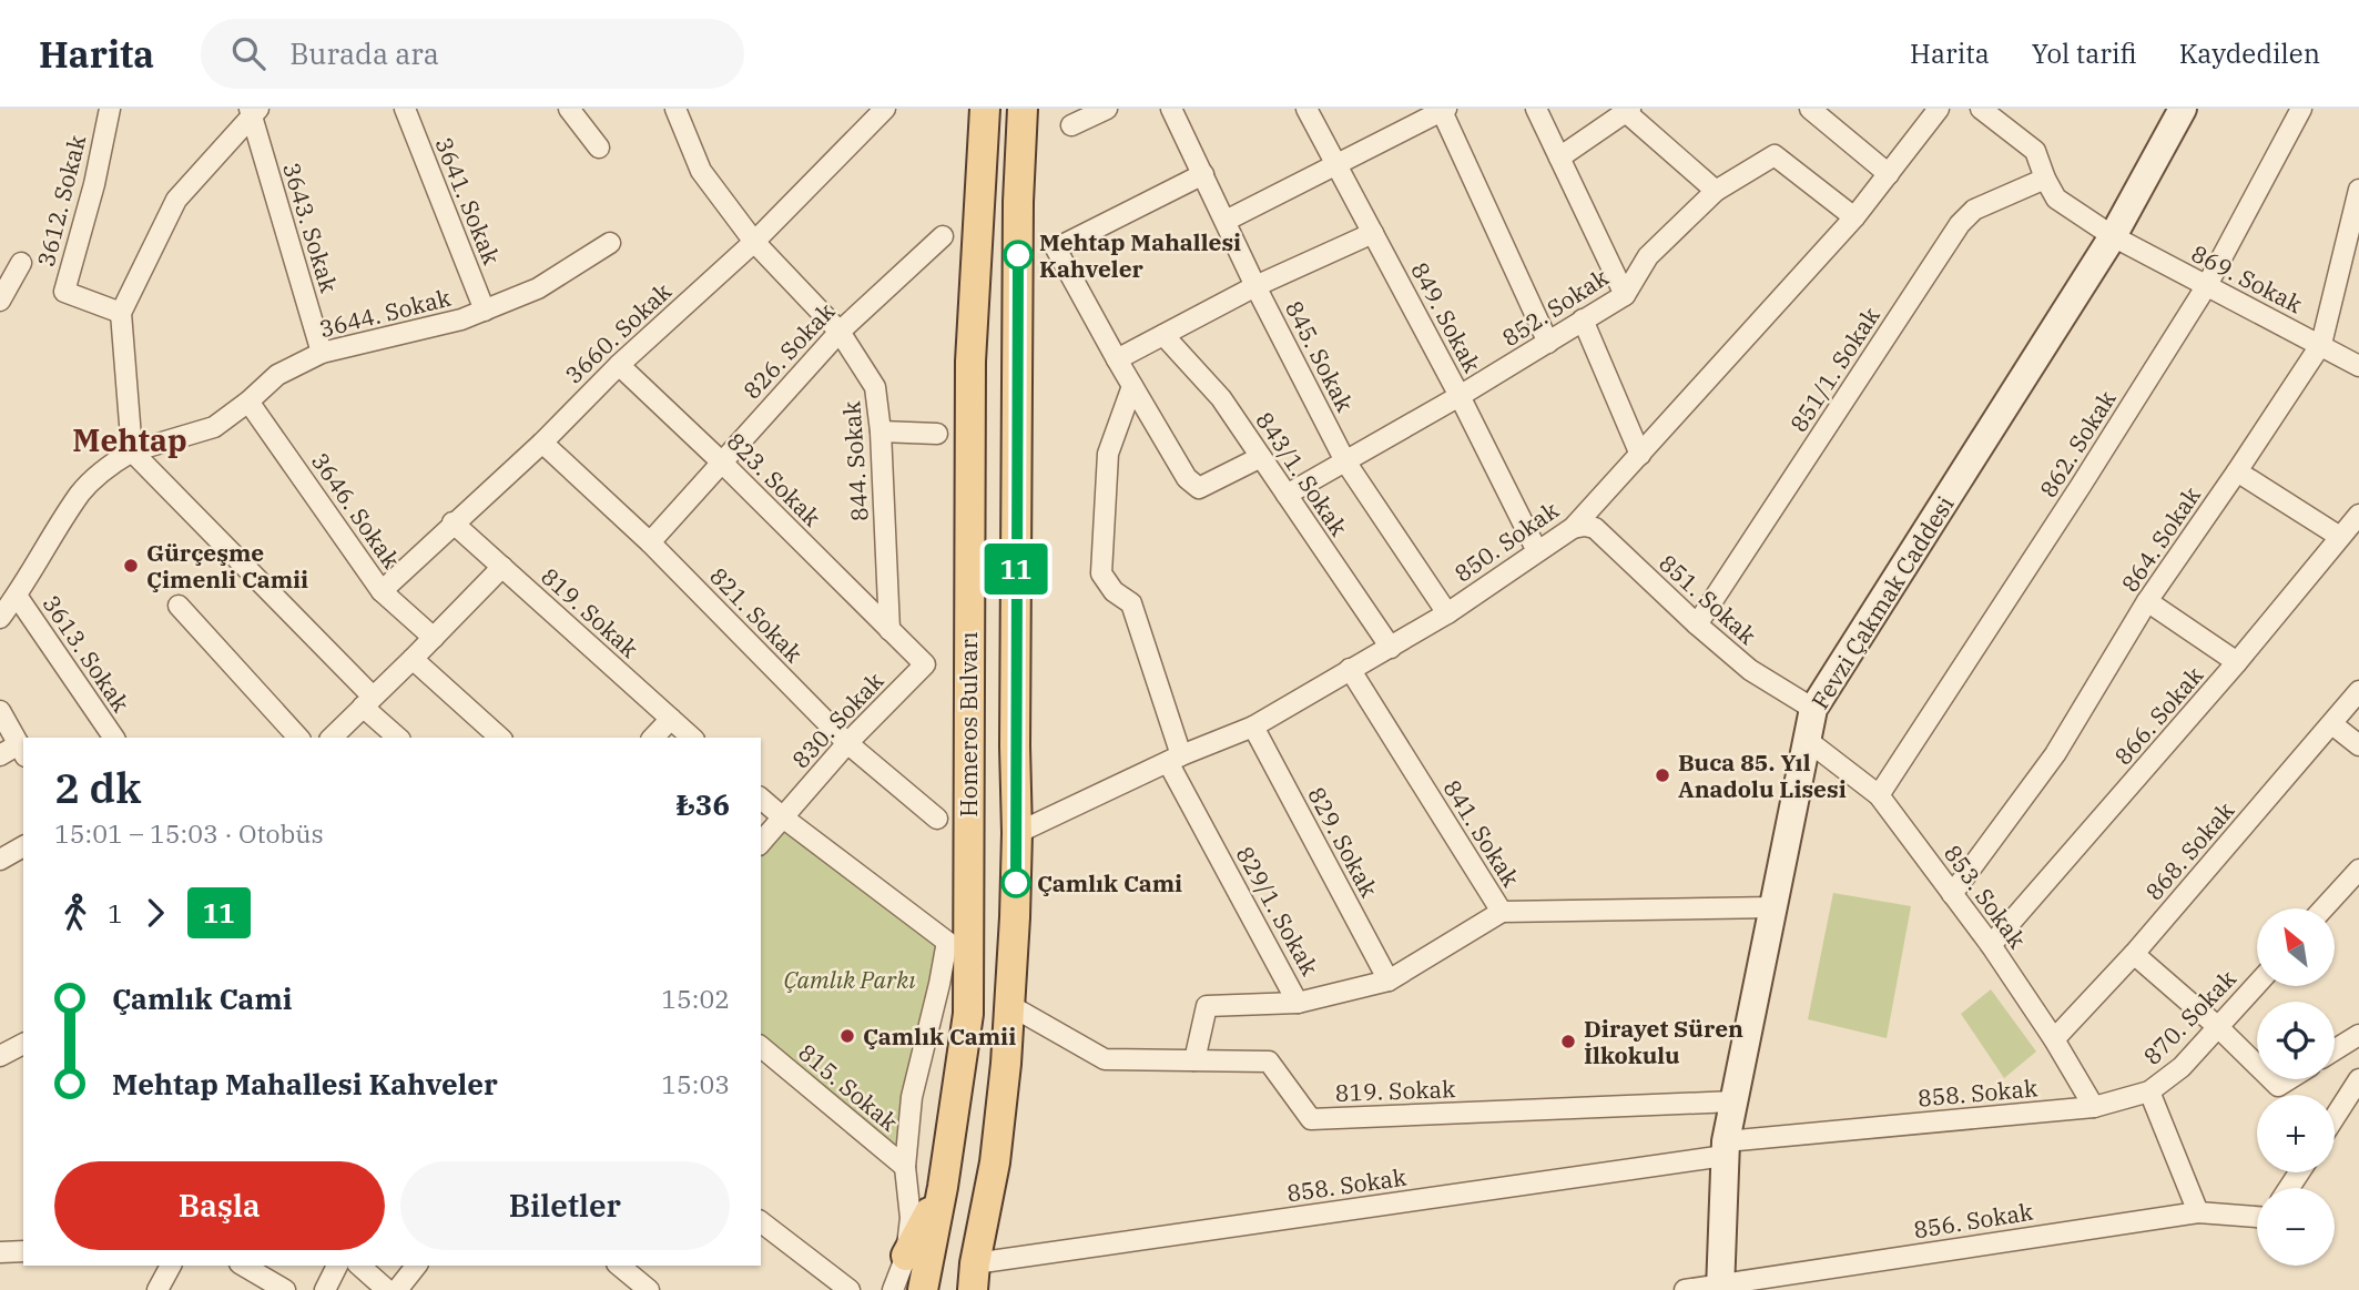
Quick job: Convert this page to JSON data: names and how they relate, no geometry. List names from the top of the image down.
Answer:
{
  "streets": {
    "main road": ["Fevzi Çakmak Caddesi", "Homeros Bulvarı"],
    "street": [
      "3612. Sokak",
      "3641. Sokak",
      "3643. Sokak",
      "869. Sokak",
      "852. Sokak",
      "3644. Sokak",
      "849. Sokak",
      "3660. Sokak",
      "826. Sokak",
      "845. Sokak",
      "851/1. Sokak",
      "862. Sokak",
      "844. Sokak",
      "843/1. Sokak",
      "823. Sokak",
      "3646. Sokak",
      "864. Sokak",
      "850. Sokak",
      "851. Sokak",
      "819. Sokak",
      "821. Sokak",
      "3613. Sokak",
      "866. Sokak",
      "830. Sokak",
      "841. Sokak",
      "829. Sokak",
      "868. Sokak",
      "853. Sokak",
      "829/1. Sokak",
      "870. Sokak",
      "815. Sokak",
      "858. Sokak",
      "856. Sokak"
    ]
  },
  "crossings": [
    ["3641. Sokak", "3644. Sokak"],
    ["3643. Sokak", "3644. Sokak"],
    ["869. Sokak", "851/1. Sokak"],
    ["869. Sokak", "862. Sokak"],
    ["869. Sokak", "864. Sokak"],
    ["869. Sokak", "Fevzi Çakmak Caddesi"],
    ["852. Sokak", "849. Sokak"],
    ["852. Sokak", "845. Sokak"],
    ["852. Sokak", "843/1. Sokak"],
    ["852. Sokak", "850. Sokak"],
    ["3644. Sokak", "3646. Sokak"],
    ["3644. Sokak", "3613. Sokak"],
    ["849. Sokak", "850. Sokak"],
    ["3660. Sokak", "844. Sokak"],
    ["3660. Sokak", "823. Sokak"],
    ["3660. Sokak", "3646. Sokak"],
    ["3660. Sokak", "819. Sokak"],
    ["3660. Sokak", "821. Sokak"],
    ["826. Sokak", "844. Sokak"],
    ["826. Sokak", "823. Sokak"],
    ["826. Sokak", "821. Sokak"],
    ["845. Sokak", "850. Sokak"],
    ["851/1. Sokak", "851. Sokak"],
    ["862. Sokak", "853. Sokak"],
    ["844. Sokak", "823. Sokak"],
    ["843/1. Sokak", "850. Sokak"],
    ["823. Sokak", "830. Sokak"],
    ["864. Sokak", "853. Sokak"],
    ["850. Sokak", "851. Sokak"],
    ["850. Sokak", "Homeros Bulvarı"],
    ["850. Sokak", "841. Sokak"],
    ["850. Sokak", "829. Sokak"],
    ["850. Sokak", "829/1. Sokak"],
    ["851. Sokak", "Fevzi Çakmak Caddesi"],
    ["Fevzi Çakmak Caddesi", "819. Sokak"],
    ["Fevzi Çakmak Caddesi", "841. Sokak"],
    ["Fevzi Çakmak Caddesi", "853. Sokak"],
    ["Fevzi Çakmak Caddesi", "858. Sokak"],
    ["Fevzi Çakmak Caddesi", "856. Sokak"],
    ["819. Sokak", "Homeros Bulvarı"],
    ["821. Sokak", "830. Sokak"],
    ["866. Sokak", "853. Sokak"],
    ["Homeros Bulvarı", "858. Sokak"],
    ["841. Sokak", "829/1. Sokak"],
    ["829. Sokak", "829/1. Sokak"],
    ["868. Sokak", "853. Sokak"],
    ["853. Sokak", "870. Sokak"],
    ["853. Sokak", "858. Sokak"],
    ["870. Sokak", "858. Sokak"]
  ],
  "districts": ["Mehtap"],
  "parks": ["Çamlık Parkı"],
  "places": [
    "Mehtap Mahallesi Kahveler",
    "Gürçeşme Çimenli Camii",
    "Buca 85. Yıl Anadolu Lisesi",
    "Çamlık Cami",
    "Çamlık Camii",
    "Dirayet Süren İlkokulu"
  ],
  "lines": ["bus line 11"],
  "north": "top left",
  "page": {
    "header": "Harita",
    "search": "Burada ara",
    "nav": ["Harita", "Yol tarifi", "Kaydedilen"],
    "on_map": "11",
    "heading": ["2 dk", "15:01 – 15:03 · Otobüs", "₺36"],
    "legs": ["1", "11"],
    "map_buttons": ["+", "−"],
    "list": [
      {
        "name": "Çamlık Cami",
        "value": "15:02"
      },
      {
        "name": "Mehtap Mahallesi Kahveler",
        "value": "15:03"
      }
    ],
    "buttons": ["Başla", "Biletler"]
  }
}
